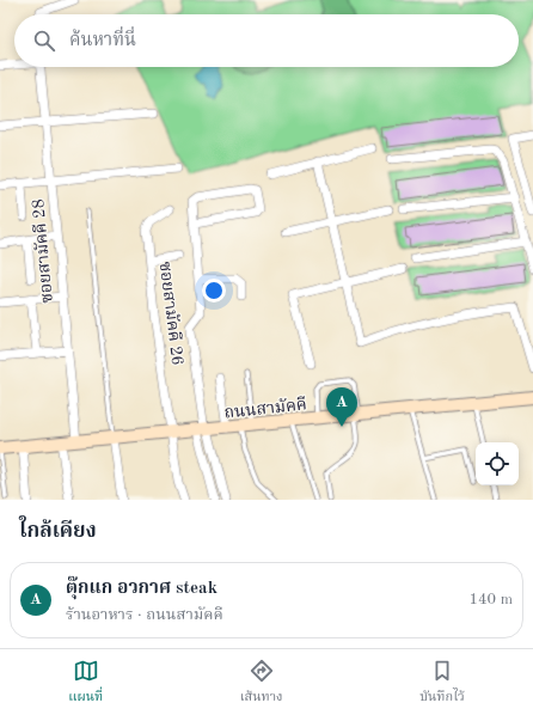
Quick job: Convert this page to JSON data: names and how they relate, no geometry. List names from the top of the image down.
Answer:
{
  "streets": {
    "main road": ["ถนนสามัคคี"],
    "street": ["ซอยสามัคคี 28", "ซอยสามัคคี 26"]
  },
  "crossings": [
    ["ซอยสามัคคี 28", "ถนนสามัคคี"],
    ["ซอยสามัคคี 26", "ถนนสามัคคี"]
  ],
  "page": {
    "search": "ค้นหาที่นี่",
    "pins": "A",
    "heading": "ใกล้เคียง",
    "list": [
      {
        "mark": "A",
        "name": "ตุ๊กแก อวกาศ steak",
        "note": "ร้านอาหาร · ถนนสามัคคี",
        "value": "140 m"
      }
    ],
    "nav": ["แผนที่", "เส้นทาง", "บันทึกไว้"]
  }
}
